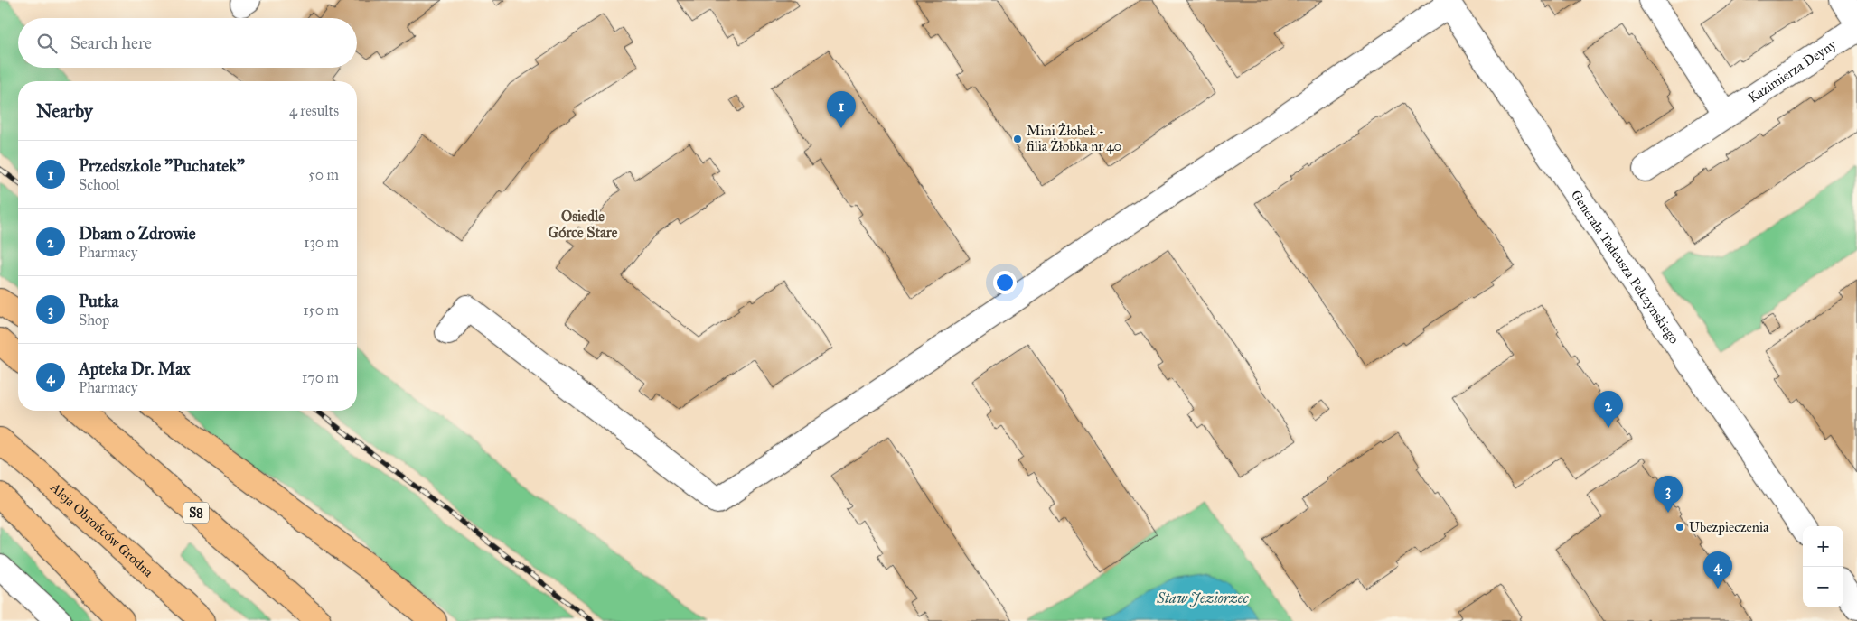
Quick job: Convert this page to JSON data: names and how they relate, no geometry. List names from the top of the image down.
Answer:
{
  "streets": {
    "highway": ["S8", "Aleja Obrońców Grodna"],
    "street": ["Kazimierza Deyny", "Generała Tadeusza Pełczyńskiego"]
  },
  "districts": ["Osiedle Górce Stare"],
  "water": ["Staw Jeziorzec"],
  "places": ["Mini Żłobek - filia Żłobka nr 40", "Ubezpieczenia"],
  "page": {
    "search": "Search here",
    "heading": ["Nearby", "4 results"],
    "pins": [
      "1",
      "2",
      "3",
      "4"
    ],
    "list": [
      {
        "mark": "1",
        "name": "Przedszkole \"Puchatek\"",
        "note": "School",
        "value": "50 m"
      },
      {
        "mark": "2",
        "name": "Dbam o Zdrowie",
        "note": "Pharmacy",
        "value": "130 m"
      },
      {
        "mark": "3",
        "name": "Putka",
        "note": "Shop",
        "value": "150 m"
      },
      {
        "mark": "4",
        "name": "Apteka Dr. Max",
        "note": "Pharmacy",
        "value": "170 m"
      }
    ],
    "map_buttons": ["+", "−"]
  }
}
